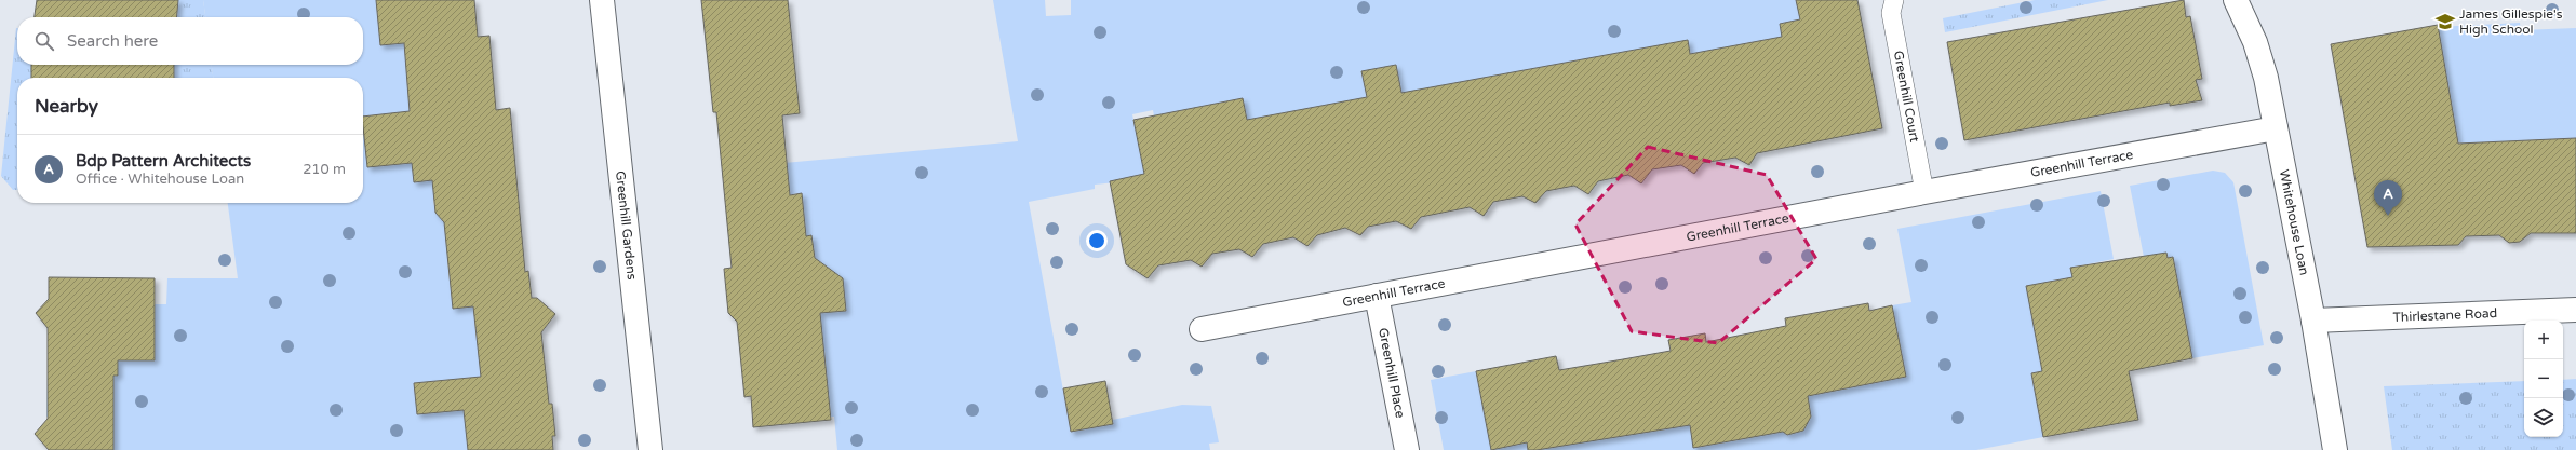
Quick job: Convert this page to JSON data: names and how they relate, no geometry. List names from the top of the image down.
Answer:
{
  "streets": {
    "street": [
      "Greenhill Terrace",
      "Whitehouse Loan",
      "Greenhill Gardens",
      "Thirlestane Road",
      "Greenhill Place"
    ],
    "lane": ["Greenhill Court"]
  },
  "crossings": [
    ["Greenhill Court", "Greenhill Terrace"],
    ["Greenhill Terrace", "Whitehouse Loan"],
    ["Greenhill Terrace", "Greenhill Place"],
    ["Whitehouse Loan", "Thirlestane Road"]
  ],
  "places": {
    "school or university": ["James Gillespie's High School"]
  },
  "page": {
    "search": "Search here",
    "heading": "Nearby",
    "list": [
      {
        "mark": "A",
        "name": "Bdp Pattern Architects",
        "note": "Office · Whitehouse Loan",
        "value": "210 m"
      }
    ],
    "pins": "A",
    "map_buttons": ["+", "−"]
  }
}
